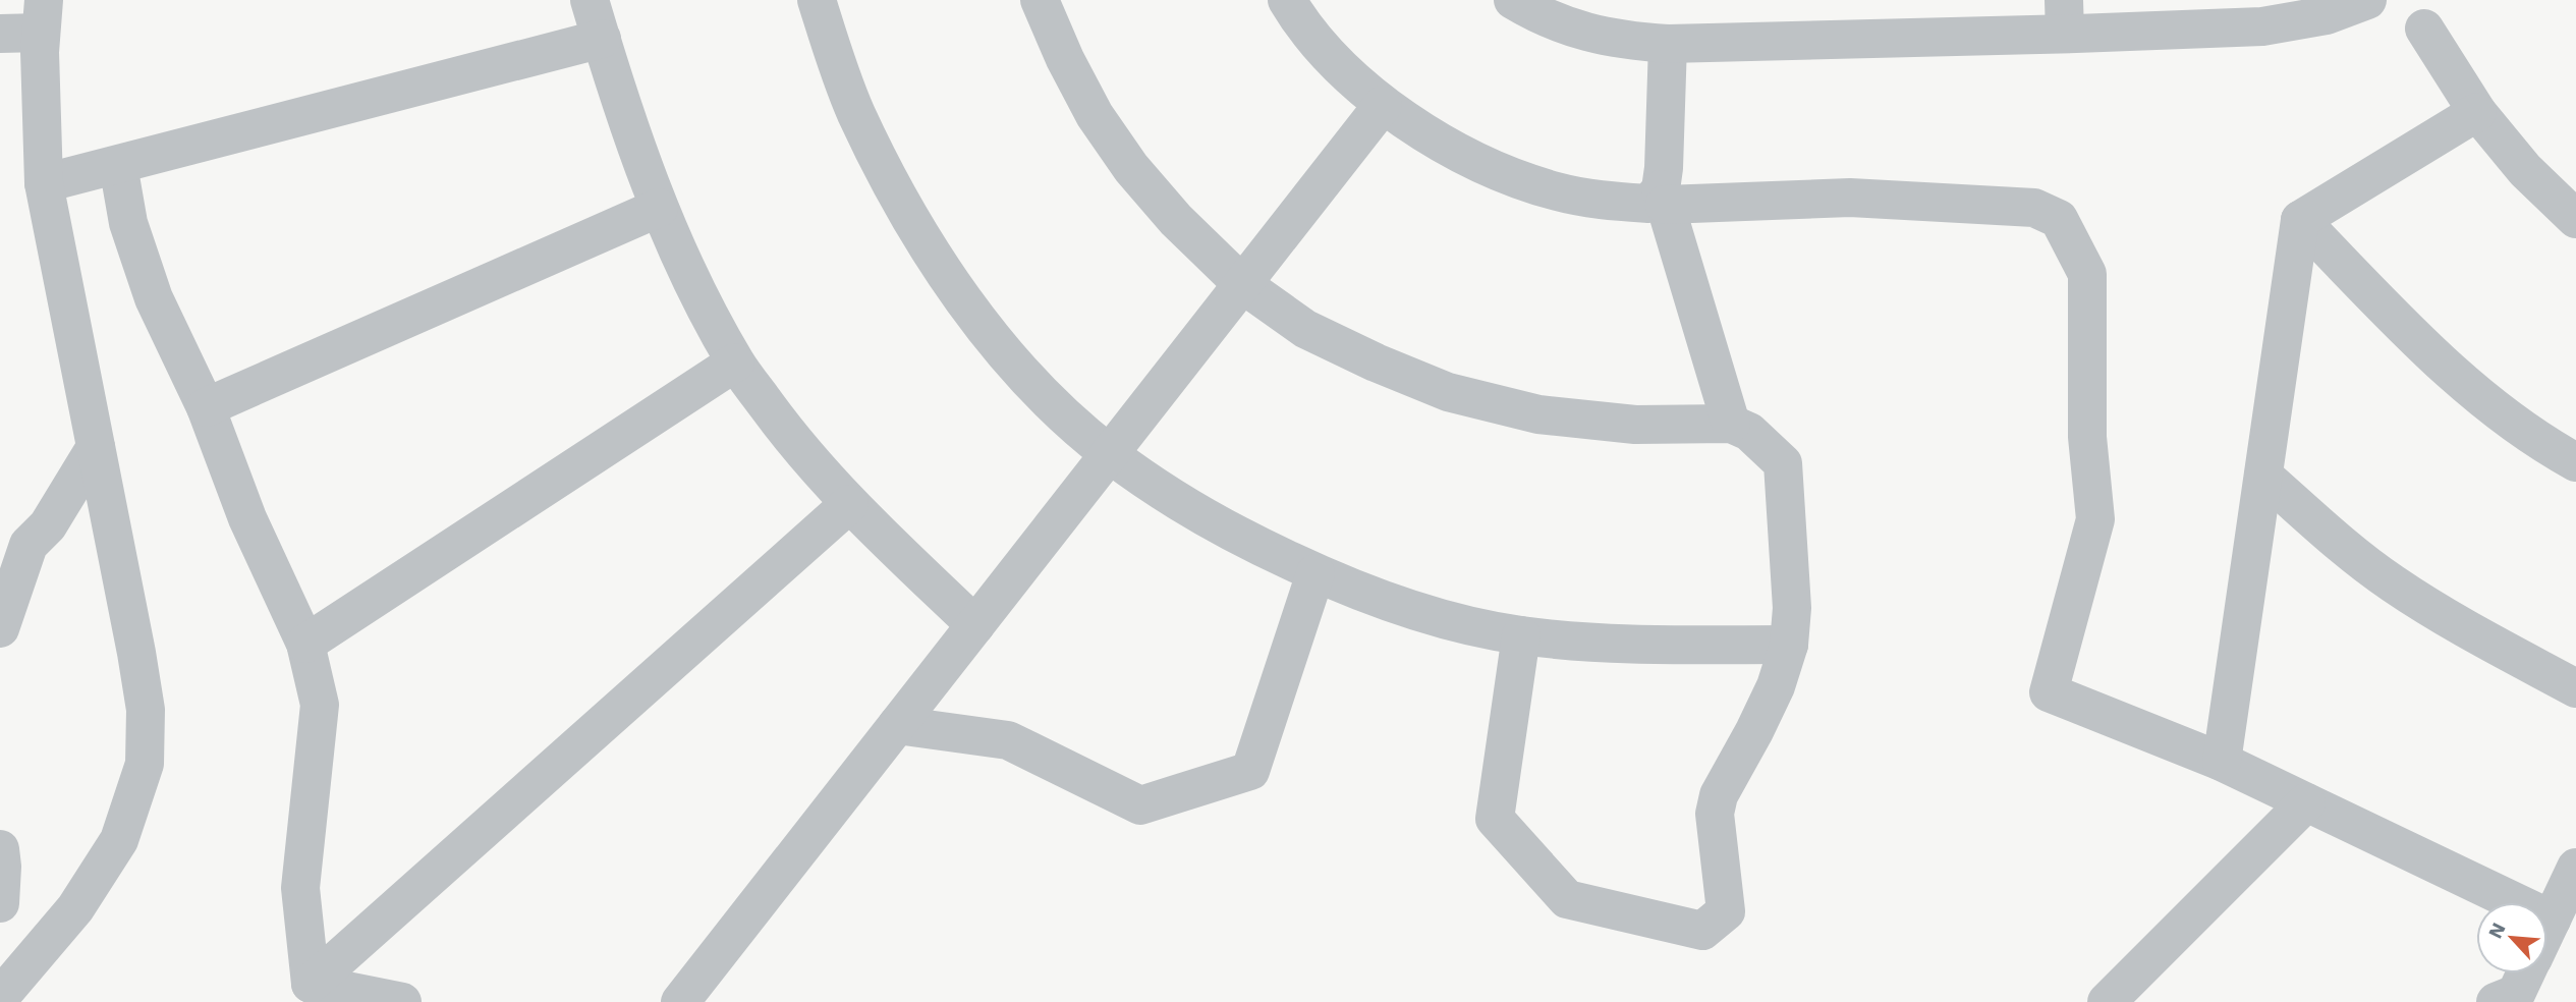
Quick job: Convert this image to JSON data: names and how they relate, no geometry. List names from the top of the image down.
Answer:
{
  "north": "top left"
}
